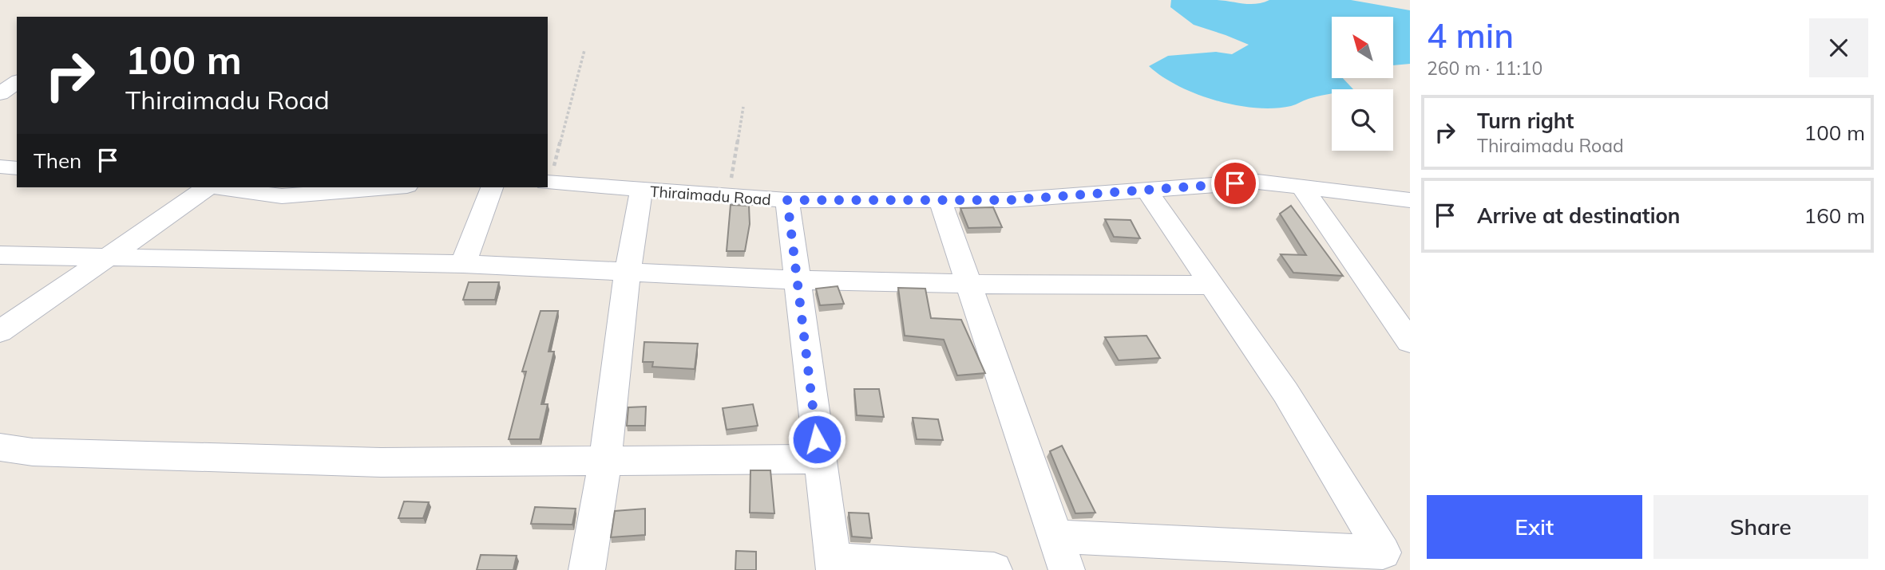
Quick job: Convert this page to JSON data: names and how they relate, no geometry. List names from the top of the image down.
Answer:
{
  "streets": {
    "street": ["Thiraimadu Road"]
  },
  "north": "top left",
  "page": {
    "heading": ["4 min", "260 m · 11:10"],
    "turn": ["100 m", "Thiraimadu Road"],
    "list": [
      {
        "name": "Turn right",
        "note": "Thiraimadu Road",
        "value": "100 m"
      },
      {
        "name": "Arrive at destination",
        "value": "160 m"
      }
    ],
    "then": "Then",
    "buttons": ["Exit", "Share"]
  }
}
